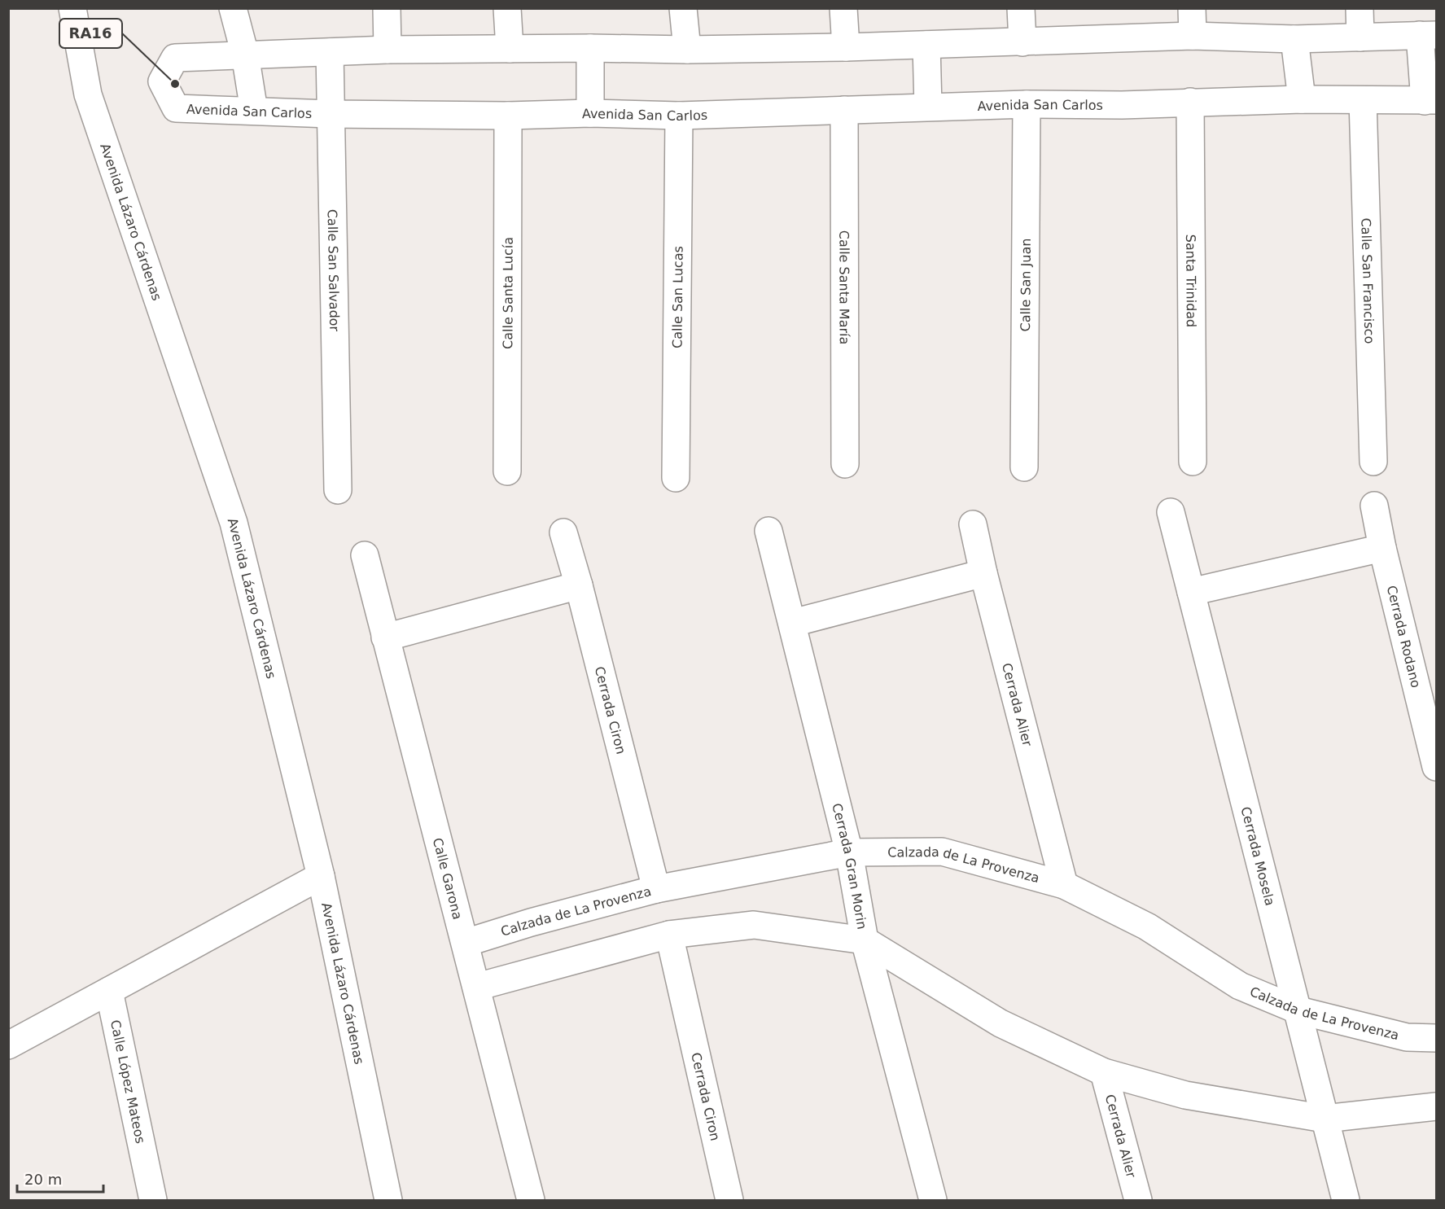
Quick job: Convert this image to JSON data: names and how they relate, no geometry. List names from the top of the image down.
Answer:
{
  "streets": {
    "street": [
      "Avenida San Carlos",
      "Avenida Lázaro Cárdenas",
      "Calle San Salvador",
      "Calle San Francisco",
      "Santa Trinidad",
      "Calle San Juan",
      "Calle Santa María",
      "Calle Santa Lucía",
      "Calle San Lucas",
      "Cerrada Rodano",
      "Cerrada Alier",
      "Cerrada Ciron",
      "Cerrada Mosela",
      "Cerrada Gran Morin",
      "Calzada de La Provenza",
      "Calle Garona",
      "Calle López Mateos"
    ]
  },
  "crossings": [
    ["Avenida San Carlos", "Calle San Salvador"],
    ["Avenida San Carlos", "Calle San Francisco"],
    ["Avenida San Carlos", "Santa Trinidad"],
    ["Avenida San Carlos", "Calle San Juan"],
    ["Avenida San Carlos", "Calle Santa María"],
    ["Avenida San Carlos", "Calle Santa Lucía"],
    ["Avenida San Carlos", "Calle San Lucas"],
    ["Cerrada Alier", "Calzada de La Provenza"],
    ["Cerrada Ciron", "Calzada de La Provenza"],
    ["Cerrada Mosela", "Calzada de La Provenza"],
    ["Cerrada Gran Morin", "Calzada de La Provenza"],
    ["Calzada de La Provenza", "Calle Garona"]
  ],
  "places": ["RA16"],
  "scale_bar": "20 m"
}
